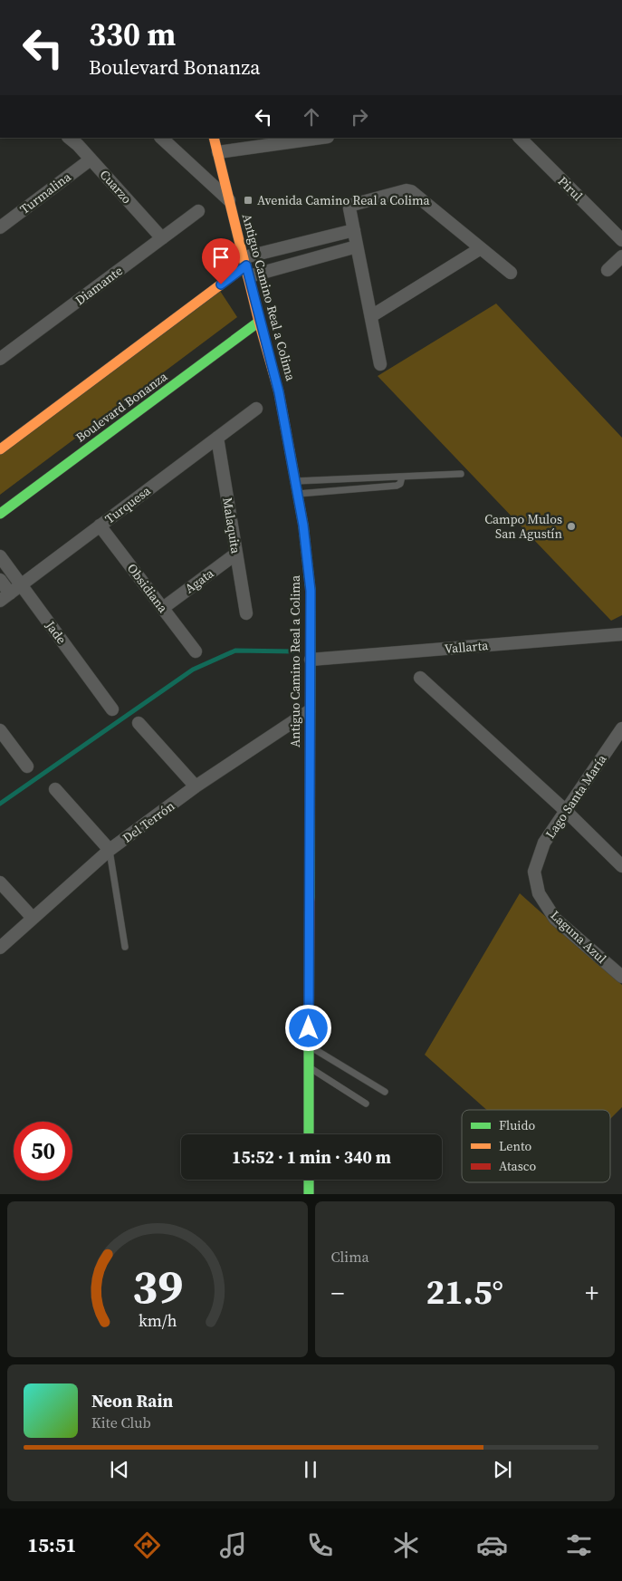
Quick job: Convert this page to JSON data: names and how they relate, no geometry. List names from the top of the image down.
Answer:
{
  "streets": {
    "main road": ["Antiguo Camino Real a Colima", "Boulevard Bonanza"],
    "street": [
      "Cuarzo",
      "Pirul",
      "Turmalina",
      "Diamante",
      "Turquesa",
      "Malaquita",
      "Agata",
      "Obsidiana",
      "Jade",
      "Vallarta",
      "Lago Santa María",
      "Del Terrón",
      "Laguna Azul"
    ]
  },
  "crossings": [
    ["Cuarzo", "Turmalina"],
    ["Cuarzo", "Diamante"],
    ["Antiguo Camino Real a Colima", "Boulevard Bonanza"],
    ["Antiguo Camino Real a Colima", "Vallarta"],
    ["Antiguo Camino Real a Colima", "Del Terrón"],
    ["Turquesa", "Malaquita"],
    ["Turquesa", "Obsidiana"],
    ["Turquesa", "Jade"],
    ["Malaquita", "Agata"],
    ["Agata", "Obsidiana"],
    ["Lago Santa María", "Laguna Azul"]
  ],
  "places": {
    "transit": ["Avenida Camino Real a Colima"],
    "other": ["Campo Mulos San Agustín"]
  },
  "legend": ["Fluido", "Lento", "Atasco"],
  "page": {
    "turn": ["330 m", "Boulevard Bonanza"],
    "limit": "50",
    "trip": "15:52 · 1 min · 340 m",
    "tile": "Clima",
    "heat": ["−", "21.5°", "+"],
    "song": ["Neon Rain", "Kite Club"],
    "tabs": "15:51",
    "gauge": ["39", "km/h"]
  }
}
